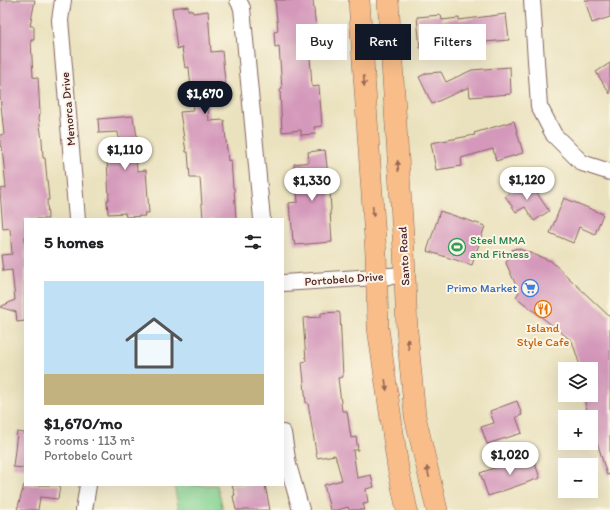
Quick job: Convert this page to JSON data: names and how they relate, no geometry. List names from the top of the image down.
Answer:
{
  "streets": {
    "main road": ["Santo Road"],
    "street": ["Menorca Drive", "Portobelo Drive"]
  },
  "crossings": [
    ["Santo Road", "Portobelo Drive"]
  ],
  "places": {
    "sports": ["Steel MMA and Fitness"],
    "supermarket": ["Primo Market"],
    "restaurant": ["Island Style Cafe"]
  },
  "page": {
    "chip": ["Buy", "Rent", "Filters"],
    "price": [
      "$1,670",
      "$1,110",
      "$1,120",
      "$1,330",
      "$1,020"
    ],
    "heading": "5 homes",
    "list": [
      {
        "name": "$1,670/mo",
        "note": "3 rooms · 113 m² · Portobelo Court"
      }
    ],
    "map_buttons": ["+", "−"]
  }
}
